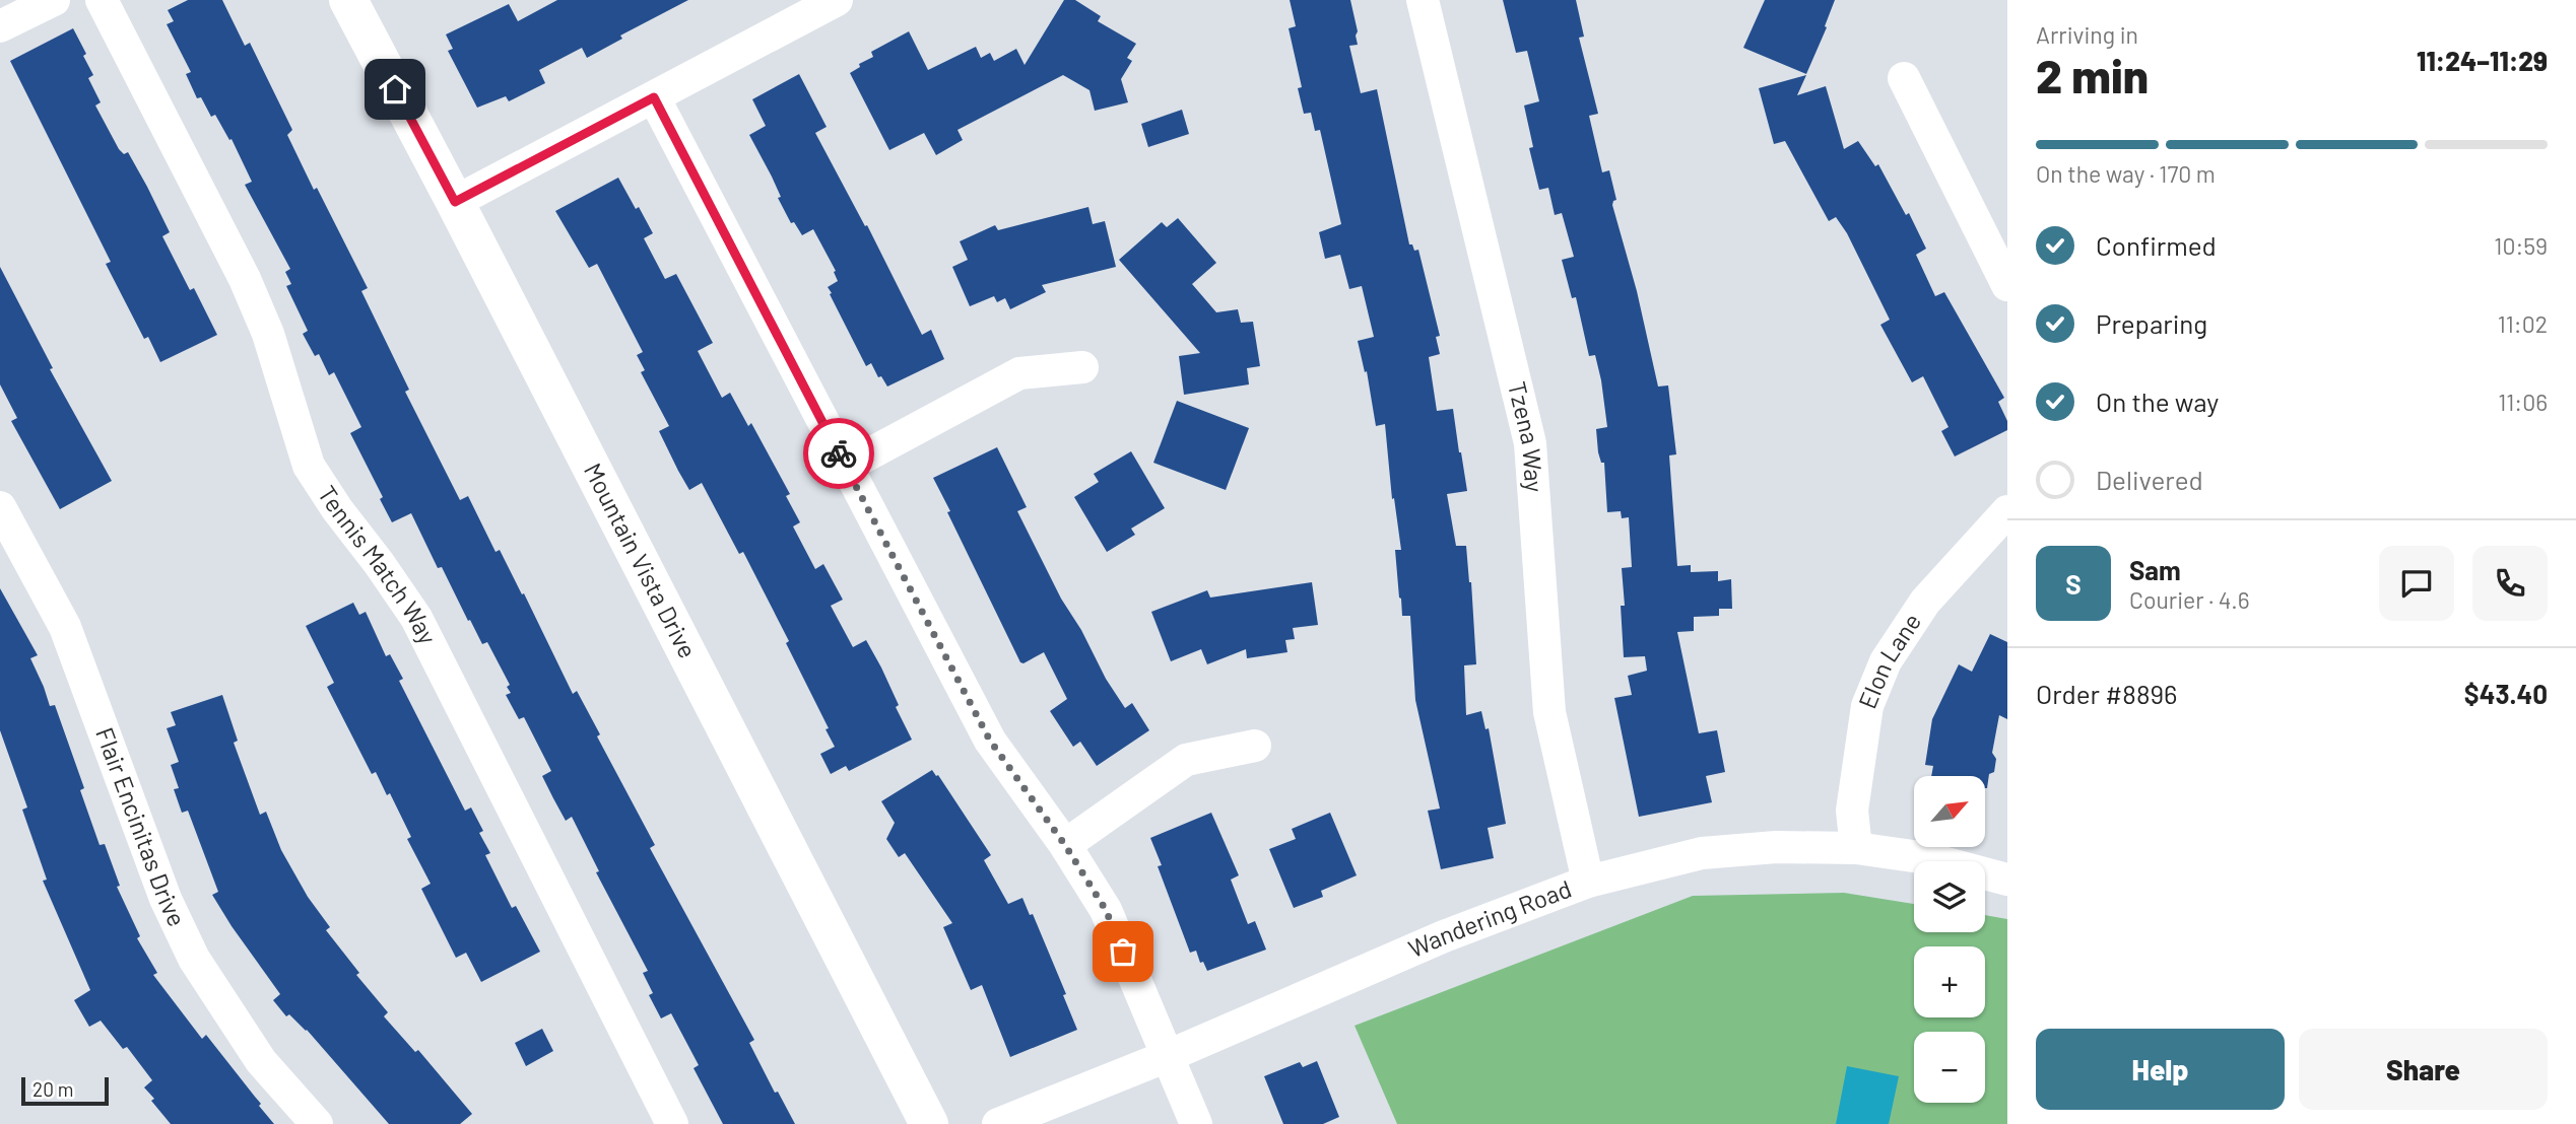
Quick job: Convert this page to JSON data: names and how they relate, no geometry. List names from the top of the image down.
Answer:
{
  "streets": {
    "main road": ["Mountain Vista Drive"],
    "street": [
      "Tzena Way",
      "Tennis Match Way",
      "Elon Lane",
      "Flair Encinitas Drive",
      "Wandering Road"
    ]
  },
  "crossings": [
    ["Tzena Way", "Wandering Road"],
    ["Elon Lane", "Wandering Road"]
  ],
  "scale_bar": "20 m",
  "north": "top right",
  "page": {
    "heading": ["2 min", "Arriving in", "11:24–11:29"],
    "panel": [
      "Sam",
      "Courier · 4.6",
      "Order #8896",
      "$43.40"
    ],
    "bar": "On the way · 170 m",
    "list": [
      ["Confirmed", "10:59"],
      ["Preparing", "11:02"],
      ["On the way", "11:06"],
      "Delivered"
    ],
    "round": "S",
    "map_buttons": ["+", "−"],
    "buttons": ["Help", "Share"],
    "scale": "20 m"
  }
}
